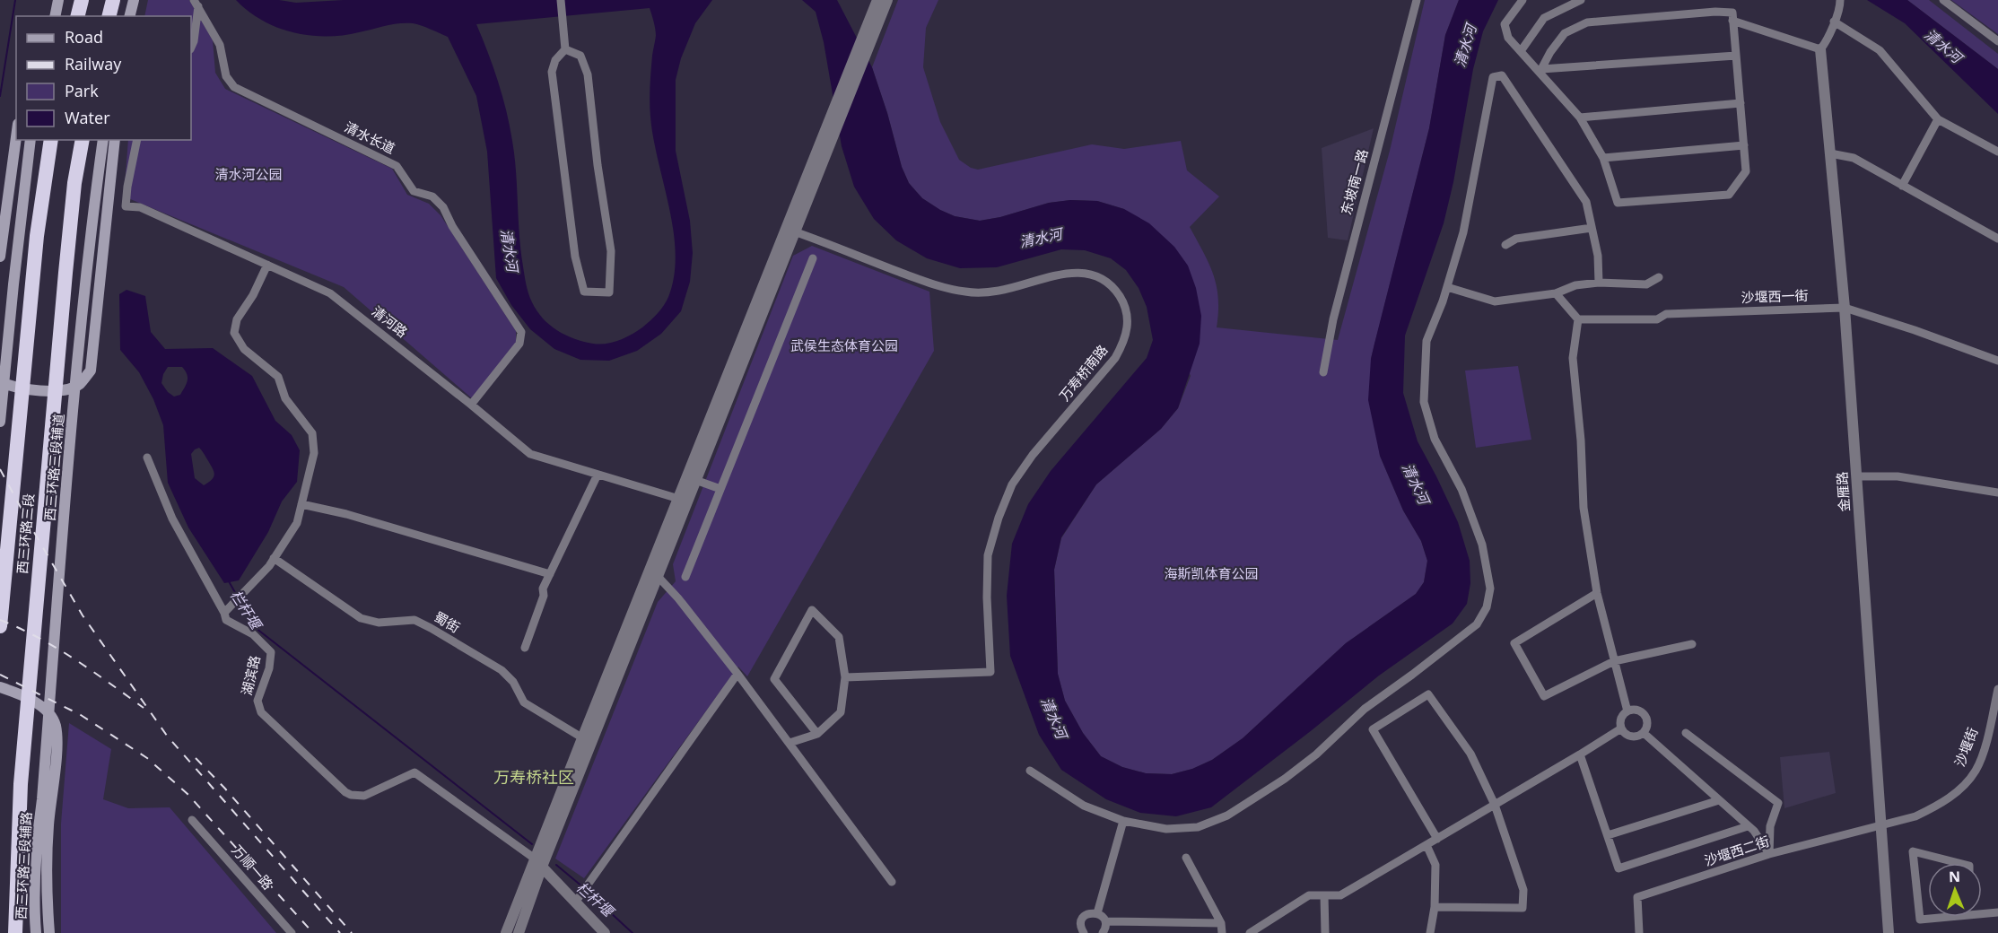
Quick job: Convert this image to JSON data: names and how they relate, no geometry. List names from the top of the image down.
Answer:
{
  "streets": {
    "highway": ["西三环路三段"],
    "main road": ["西三环路三段辅道", "西三环路三段辅路"],
    "street": [
      "清水长道",
      "东坡南一路",
      "沙堰西一街",
      "清河路",
      "万寿桥南路",
      "金雁路",
      "蜀街",
      "湖滨路",
      "沙堰街",
      "沙堰西二街",
      "万顺一路"
    ]
  },
  "crossings": [
    ["清水长道", "清河路"],
    ["沙堰西一街", "金雁路"],
    ["西三环路三段辅道", "西三环路三段辅路"],
    ["金雁路", "沙堰街"],
    ["金雁路", "沙堰西二街"],
    ["沙堰街", "沙堰西二街"]
  ],
  "districts": ["万寿桥社区"],
  "water": ["清水河", "栏杆堰"],
  "parks": ["清水河公园", "武侯生态体育公园", "海斯凯体育公园"],
  "legend": [
    "Road",
    "Railway",
    "Park",
    "Water"
  ],
  "north": "top"
}
